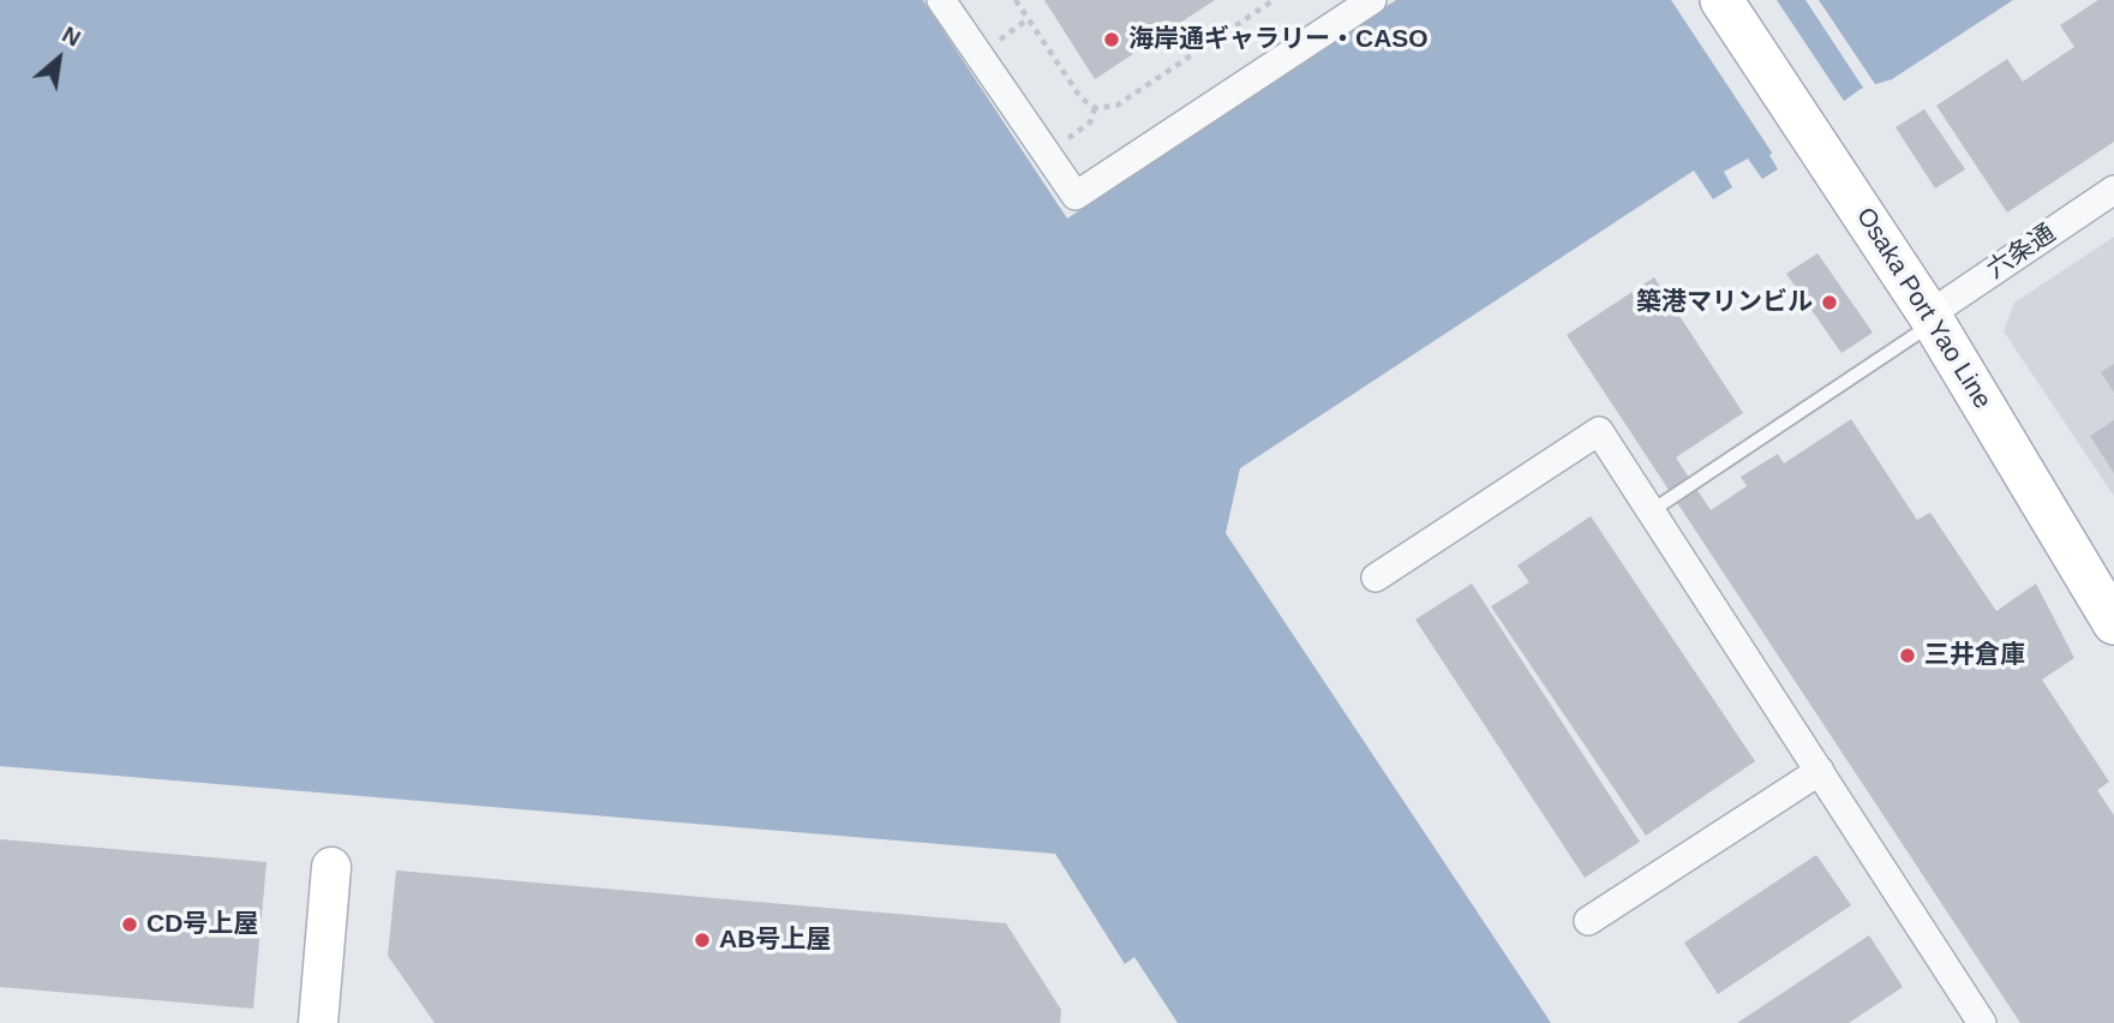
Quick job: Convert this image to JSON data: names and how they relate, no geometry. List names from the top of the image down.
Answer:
{
  "streets": {
    "main road": ["Osaka Port Yao Line"],
    "street": ["六条通"]
  },
  "crossings": [
    ["六条通", "Osaka Port Yao Line"]
  ],
  "places": [
    "海岸通ギャラリー・CASO",
    "築港マリンビル",
    "三井倉庫",
    "CD号上屋",
    "AB号上屋"
  ],
  "north": "top right"
}
